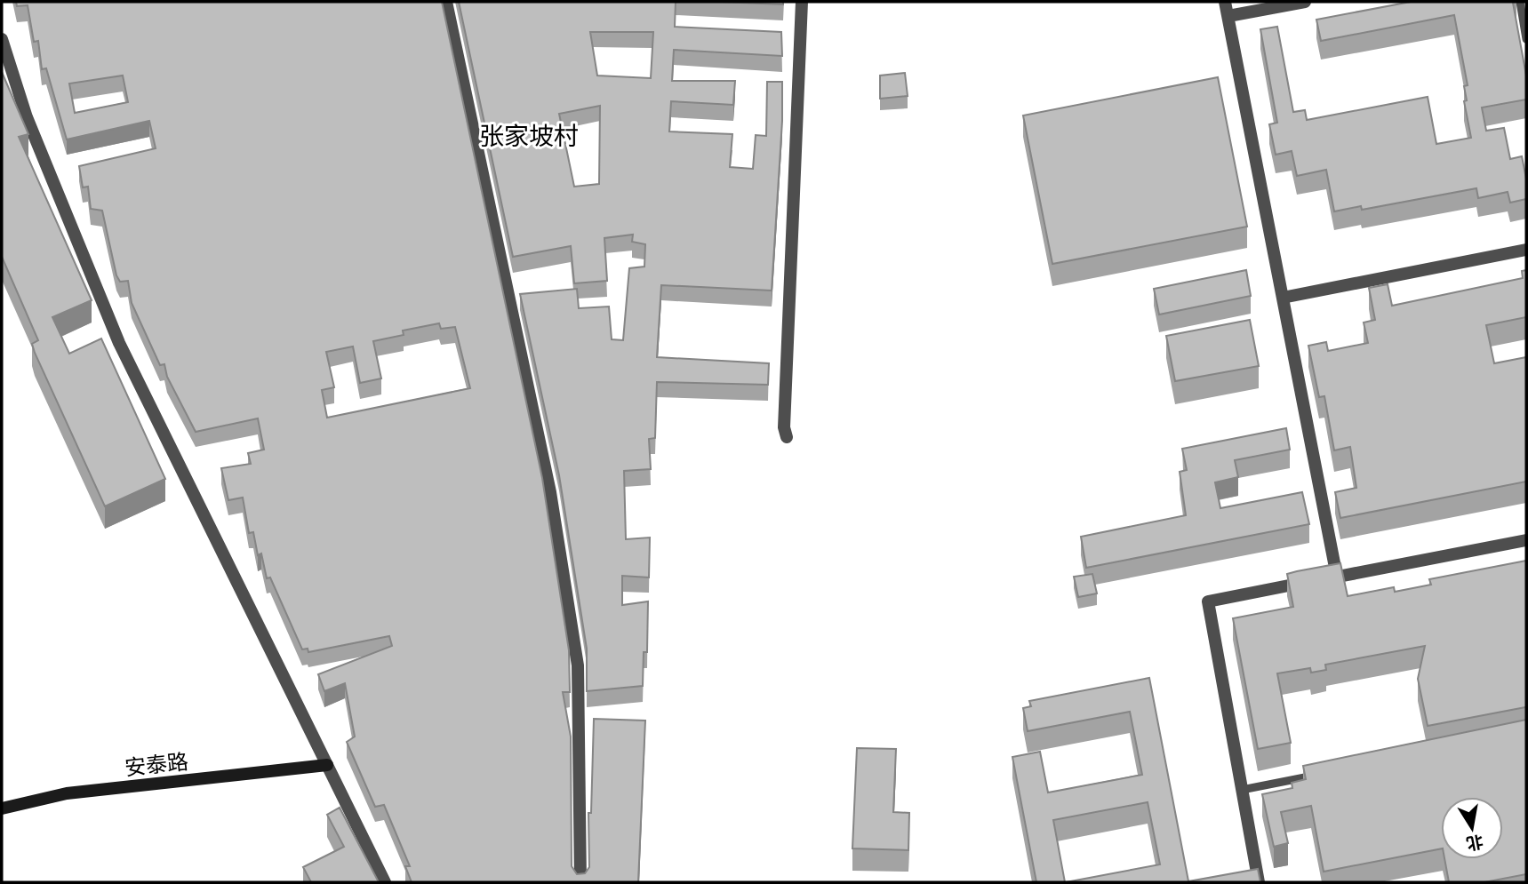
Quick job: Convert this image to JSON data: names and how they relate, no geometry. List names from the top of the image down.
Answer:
{
  "streets": {
    "street": ["安泰路"]
  },
  "districts": ["张家坡村"],
  "north": "bottom"
}
